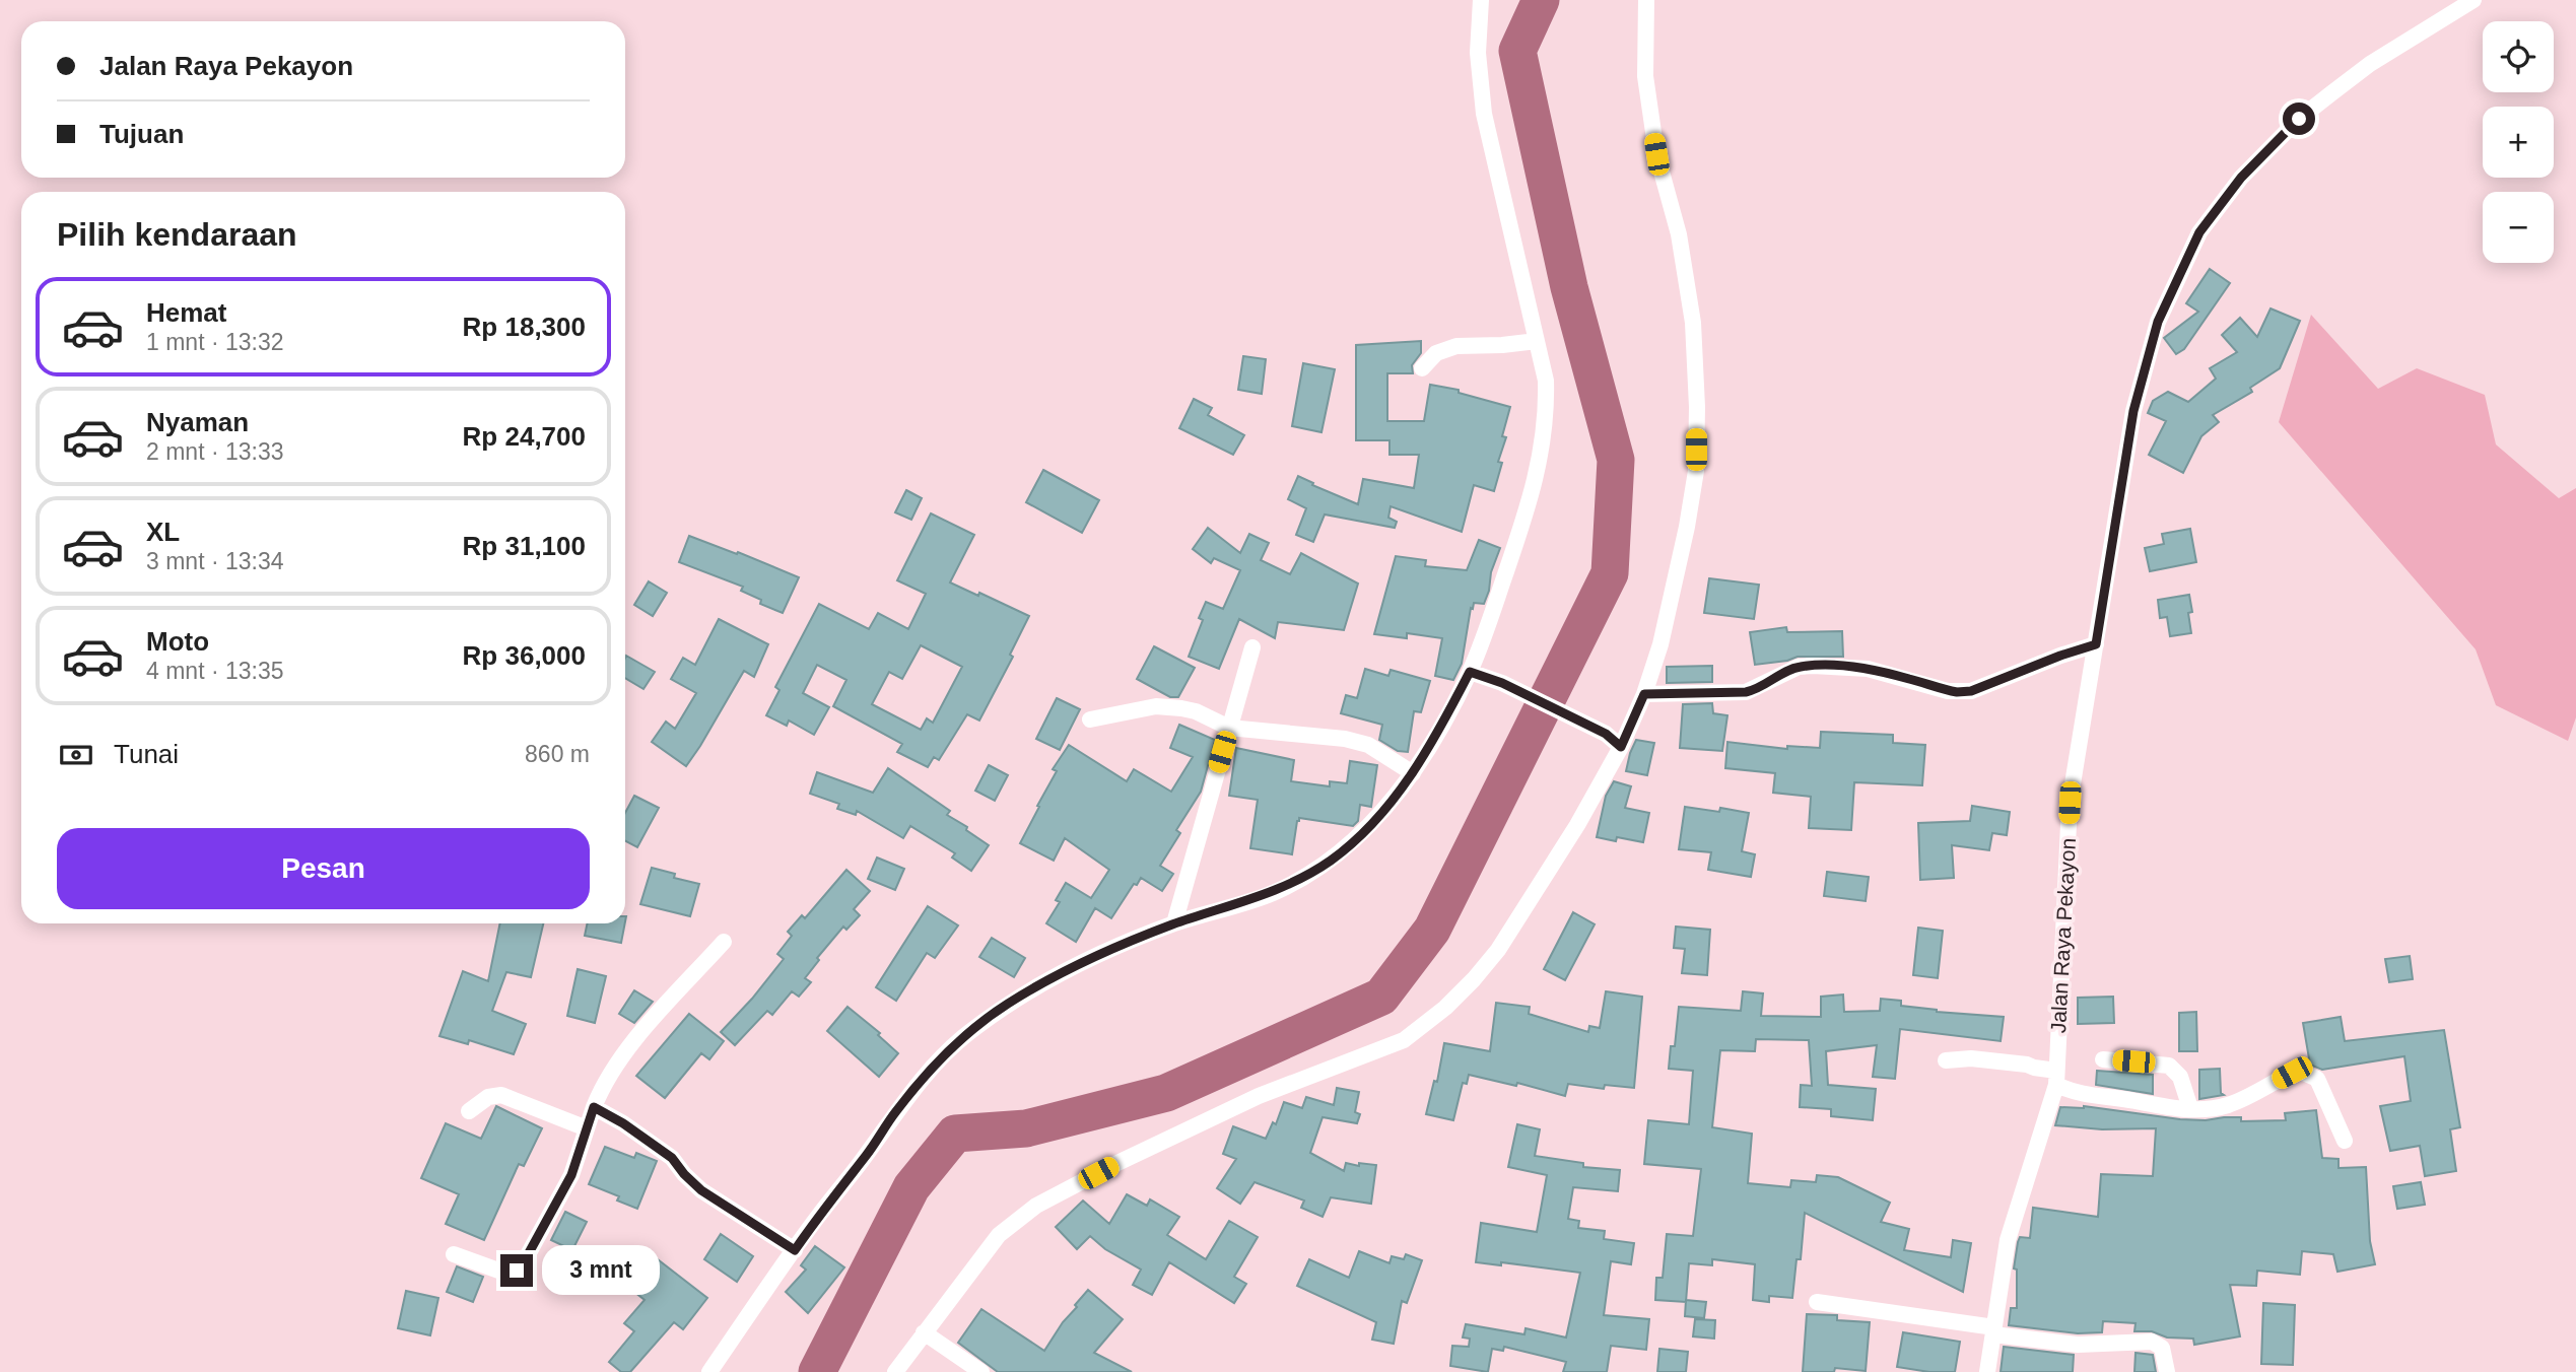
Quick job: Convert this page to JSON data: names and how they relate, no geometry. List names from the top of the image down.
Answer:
{
  "streets": {
    "street": ["Jalan Raya Pekayon"]
  },
  "page": {
    "map_buttons": ["+", "−"],
    "banner": ["Jalan Raya Pekayon", "Tujuan"],
    "heading": "Pilih kendaraan",
    "list": [
      {
        "name": "Hemat",
        "note": "1 mnt · 13:32",
        "value": "Rp 18,300"
      },
      {
        "name": "Nyaman",
        "note": "2 mnt · 13:33",
        "value": "Rp 24,700"
      },
      {
        "name": "XL",
        "note": "3 mnt · 13:34",
        "value": "Rp 31,100"
      },
      {
        "name": "Moto",
        "note": "4 mnt · 13:35",
        "value": "Rp 36,000"
      }
    ],
    "pay": ["Tunai", "860 m"],
    "buttons": "Pesan",
    "bubble": "3 mnt"
  }
}
